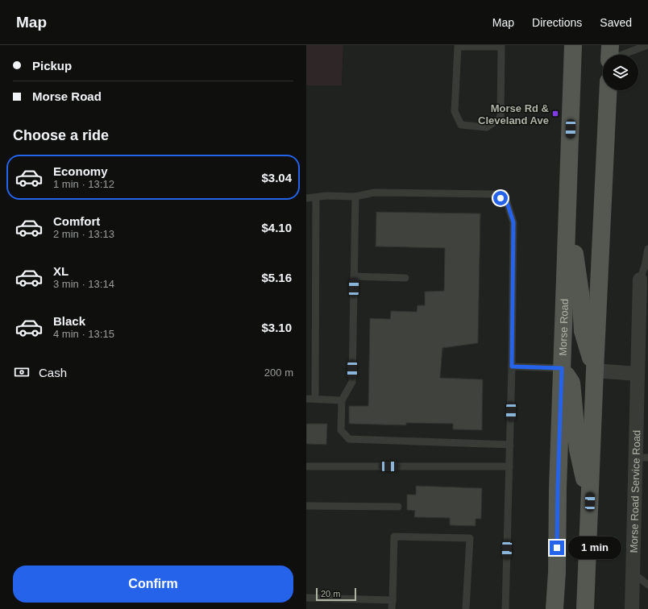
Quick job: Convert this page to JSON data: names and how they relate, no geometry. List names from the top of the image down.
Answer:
{
  "streets": {
    "main road": ["Morse Road"],
    "street": ["Morse Road Service Road"]
  },
  "places": {
    "transit": ["Morse Rd & Cleveland Ave"]
  },
  "scale_bar": "20 m",
  "page": {
    "header": "Map",
    "nav": ["Map", "Directions", "Saved"],
    "banner": ["Pickup", "Morse Road"],
    "heading": "Choose a ride",
    "list": [
      {
        "name": "Economy",
        "note": "1 min · 13:12",
        "value": "$3.04"
      },
      {
        "name": "Comfort",
        "note": "2 min · 13:13",
        "value": "$4.10"
      },
      {
        "name": "XL",
        "note": "3 min · 13:14",
        "value": "$5.16"
      },
      {
        "name": "Black",
        "note": "4 min · 13:15",
        "value": "$3.10"
      }
    ],
    "pay": ["Cash", "200 m"],
    "bubble": "1 min",
    "buttons": "Confirm",
    "scale": "20 m"
  }
}
